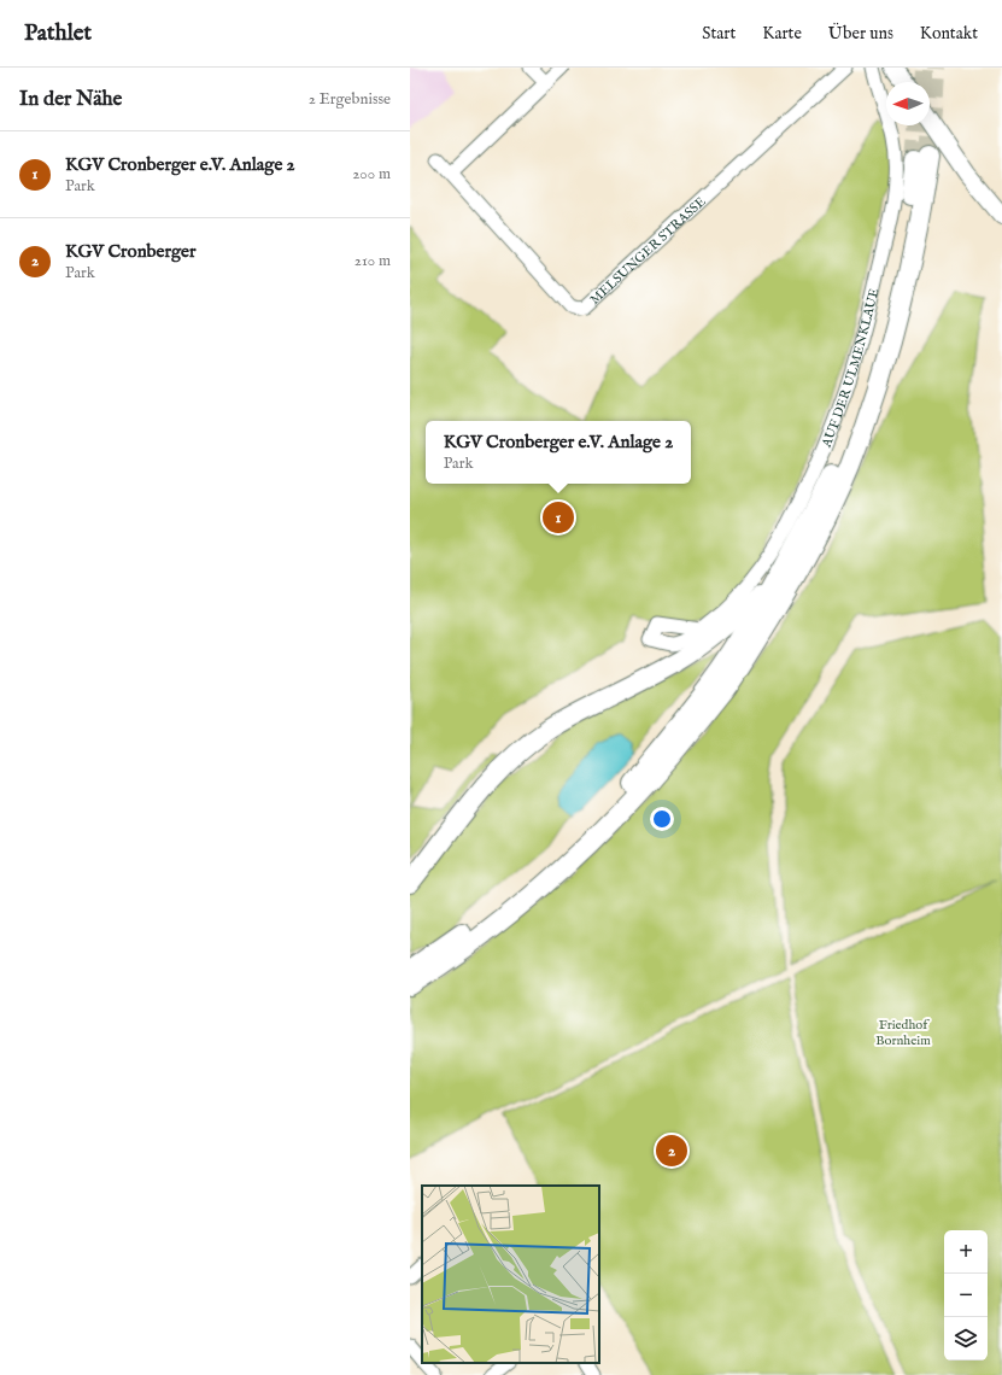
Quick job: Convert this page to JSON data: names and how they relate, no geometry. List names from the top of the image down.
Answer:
{
  "streets": {
    "street": ["MELSUNGER STRASSE", "AUF DER ULMENKLAUE"]
  },
  "parks": ["Friedhof Bornheim"],
  "north": "left",
  "page": {
    "header": "Pathlet",
    "nav": [
      "Start",
      "Karte",
      "Über uns",
      "Kontakt"
    ],
    "heading": ["In der Nähe", "2 Ergebnisse"],
    "list": [
      {
        "mark": "1",
        "name": "KGV Cronberger e.V. Anlage 2",
        "note": "Park",
        "value": "200 m"
      },
      {
        "mark": "2",
        "name": "KGV Cronberger",
        "note": "Park",
        "value": "210 m"
      }
    ],
    "popup": ["KGV Cronberger e.V. Anlage 2", "Park"],
    "pins": ["1", "2"],
    "map_buttons": ["+", "−"]
  }
}
